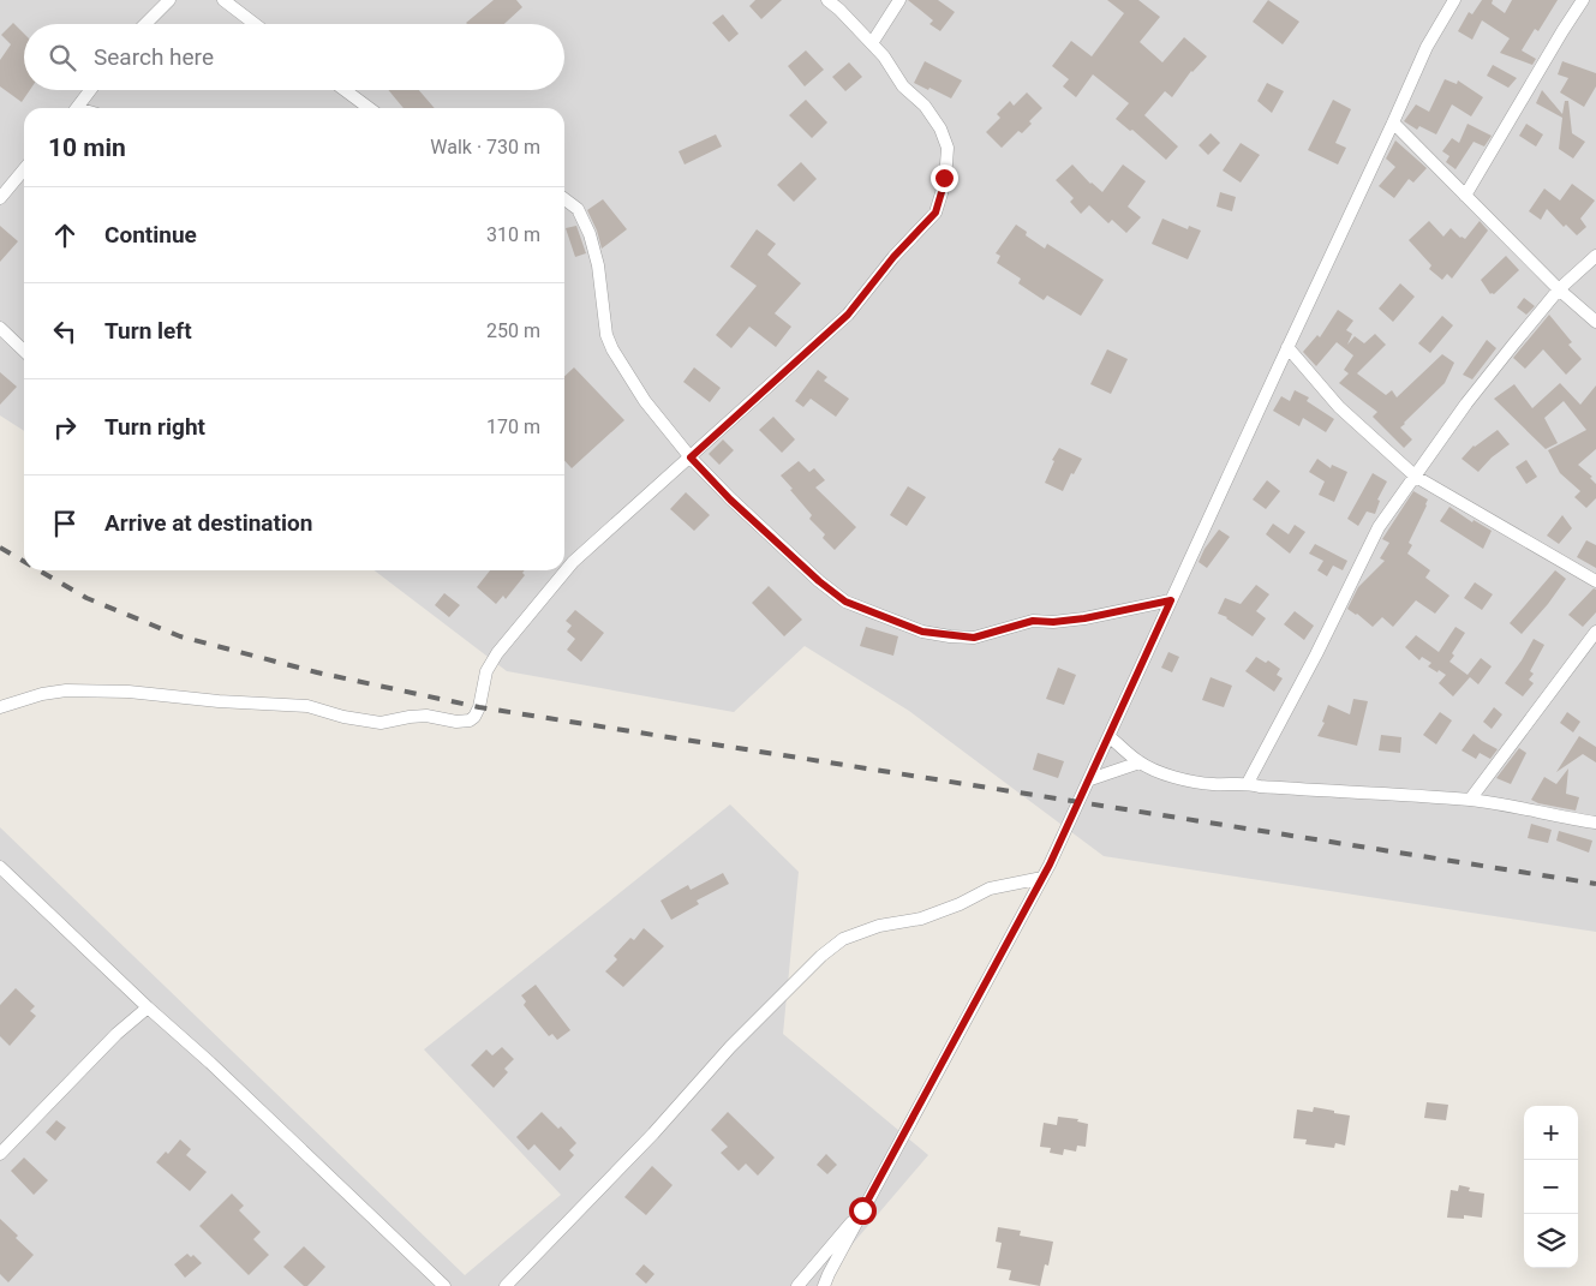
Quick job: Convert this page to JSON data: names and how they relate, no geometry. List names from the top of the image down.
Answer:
{
  "page": {
    "search": "Search here",
    "heading": ["10 min", "Walk · 730 m"],
    "list": [
      ["Continue", "310 m"],
      ["Turn left", "250 m"],
      ["Turn right", "170 m"],
      "Arrive at destination"
    ],
    "map_buttons": ["+", "−"]
  }
}
